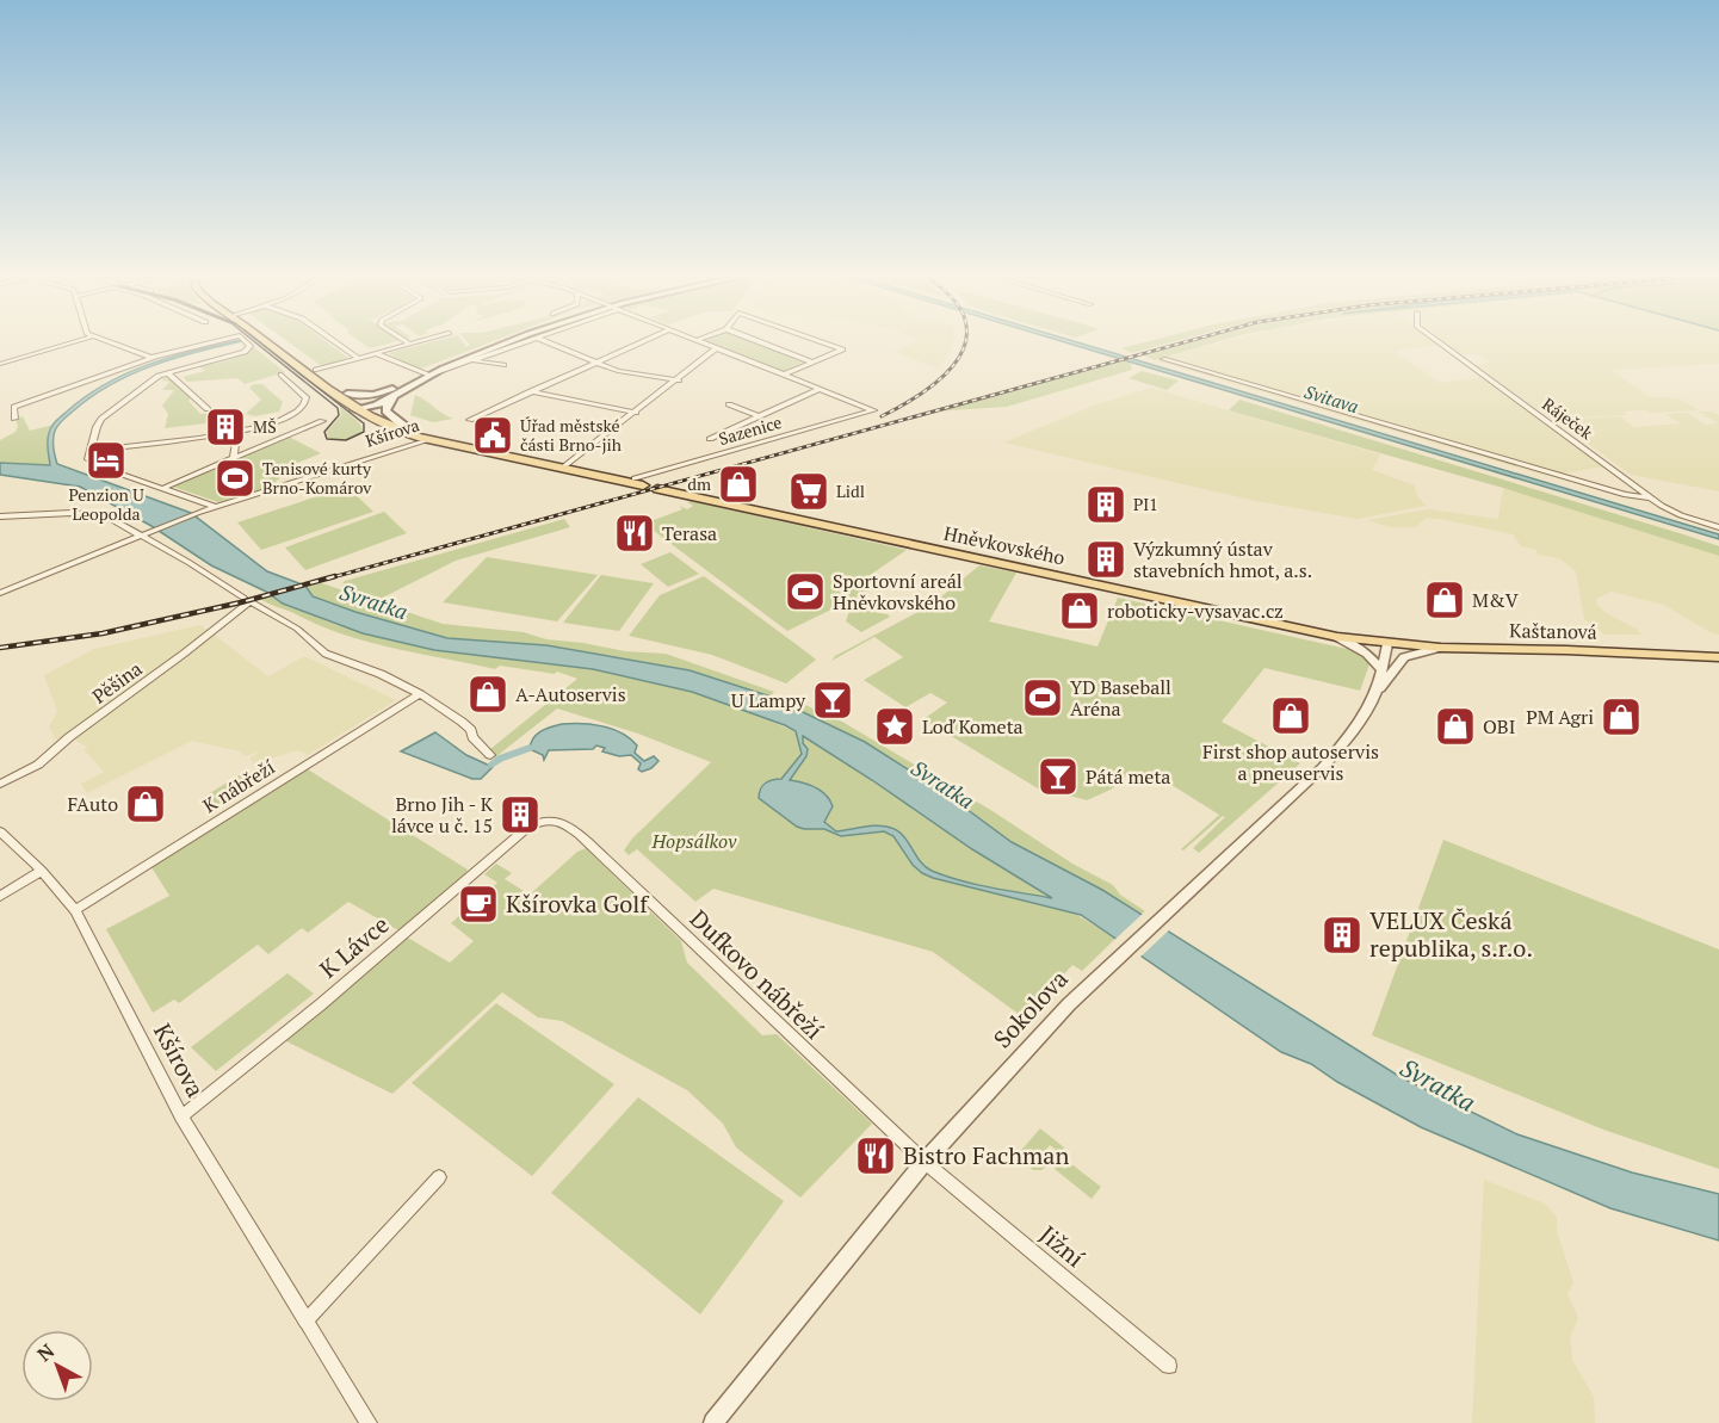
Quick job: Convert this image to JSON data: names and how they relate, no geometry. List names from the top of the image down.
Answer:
{
  "streets": {
    "main road": ["Hněvkovského", "Kaštanová"],
    "street": [
      "Ráječek",
      "Sazenice",
      "Kšírova",
      "Pěšina",
      "K nábřeží",
      "K Lávce",
      "Dufkovo nábřeží",
      "Sokolova",
      "Jižní"
    ]
  },
  "crossings": [
    ["Kšírova", "K nábřeží"],
    ["Kšírova", "K Lávce"],
    ["Hněvkovského", "Kaštanová"],
    ["Hněvkovského", "Sokolova"],
    ["Kaštanová", "Sokolova"],
    ["K Lávce", "Dufkovo nábřeží"],
    ["Dufkovo nábřeží", "Sokolova"],
    ["Dufkovo nábřeží", "Jižní"],
    ["Sokolova", "Jižní"]
  ],
  "water": ["Svitava", "Svratka"],
  "parks": ["Hopsálkov"],
  "places": {
    "building": [
      "MŠ",
      "PI1",
      "Výzkumný ústav stavebních hmot, a.s.",
      "Brno Jih - K lávce u č. 15",
      "VELUX Česká republika, s.r.o."
    ],
    "public building": ["Úřad městské části Brno-jih"],
    "hotel": ["Penzion U Leopolda"],
    "sports": ["Tenisové kurty Brno-Komárov", "Sportovní areál Hněvkovského", "YD Baseball Aréna"],
    "shop": [
      "dm",
      "M&V",
      "roboticky-vysavac.cz",
      "A-Autoservis",
      "First shop autoservis a pneuservis",
      "PM Agri",
      "OBI",
      "FAuto"
    ],
    "supermarket": ["Lidl"],
    "restaurant": ["Terasa", "Bistro Fachman"],
    "bar": ["U Lampy", "Pátá meta"],
    "place": ["Loď Kometa"],
    "cafe": ["Kšírovka Golf"]
  },
  "north": "top left"
}
